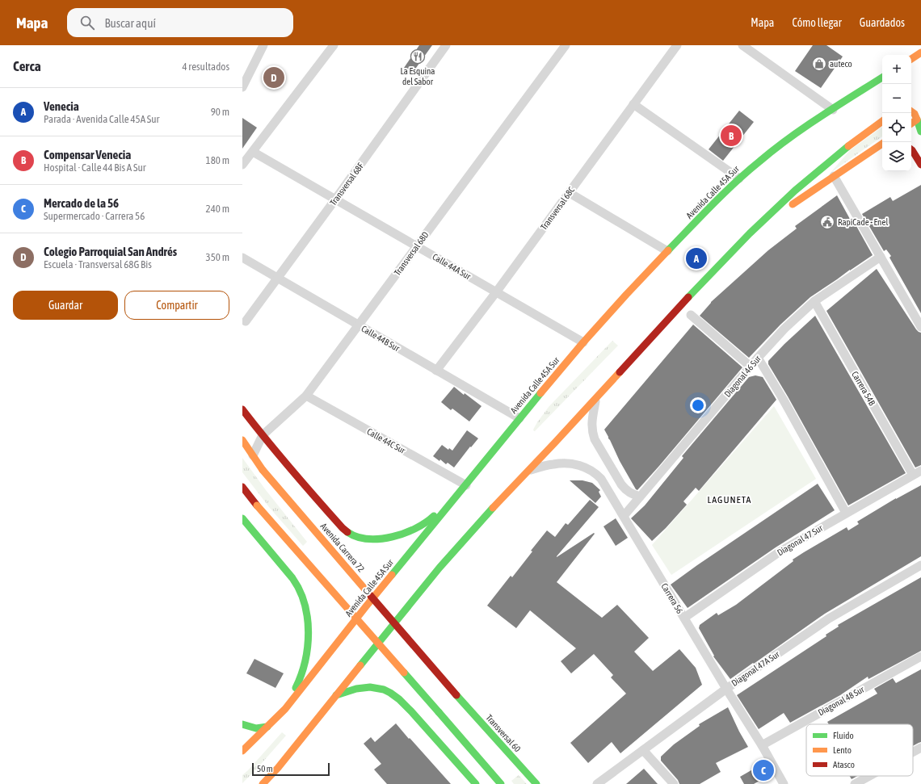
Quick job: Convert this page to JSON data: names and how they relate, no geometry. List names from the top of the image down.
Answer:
{
  "streets": {
    "main road": ["Avenida Calle 45A Sur", "Avenida Carrera 72", "Transversal 60"],
    "street": [
      "Transversal 68F",
      "Transversal 68C",
      "Transversal 68D",
      "Calle 44A Sur",
      "Calle 44B Sur",
      "Diagonal 46 Sur",
      "Carrera 54B",
      "Calle 44C Sur",
      "Diagonal 47 Sur",
      "Carrera 56",
      "Diagonal 47A Sur",
      "Diagonal 48 Sur"
    ]
  },
  "crossings": [
    ["Transversal 68F", "Calle 44A Sur"],
    ["Transversal 68F", "Calle 44B Sur"],
    ["Avenida Calle 45A Sur", "Calle 44A Sur"],
    ["Avenida Calle 45A Sur", "Calle 44B Sur"],
    ["Avenida Calle 45A Sur", "Calle 44C Sur"],
    ["Transversal 68C", "Calle 44A Sur"],
    ["Transversal 68C", "Calle 44B Sur"],
    ["Transversal 68D", "Calle 44A Sur"],
    ["Transversal 68D", "Calle 44B Sur"],
    ["Transversal 68D", "Calle 44C Sur"],
    ["Transversal 68D", "Avenida Carrera 72"],
    ["Diagonal 46 Sur", "Carrera 54B"],
    ["Diagonal 46 Sur", "Carrera 56"],
    ["Carrera 54B", "Diagonal 47 Sur"],
    ["Diagonal 47 Sur", "Carrera 56"],
    ["Avenida Carrera 72", "Transversal 60"],
    ["Carrera 56", "Diagonal 47A Sur"],
    ["Carrera 56", "Diagonal 48 Sur"]
  ],
  "districts": ["LAGUNETA"],
  "places": {
    "restaurant": ["La Esquina del Sabor"],
    "shop": ["auteco"],
    "public building": ["RapiCade - Enel"]
  },
  "legend": ["Fluido", "Lento", "Atasco"],
  "scale_bar": "50 m",
  "page": {
    "header": "Mapa",
    "search": "Buscar aquí",
    "nav": ["Mapa", "Cómo llegar", "Guardados"],
    "heading": ["Cerca", "4 resultados"],
    "map_buttons": ["+", "−"],
    "pins": [
      "D",
      "B",
      "A",
      "C"
    ],
    "list": [
      {
        "mark": "A",
        "name": "Venecia",
        "note": "Parada · Avenida Calle 45A Sur",
        "value": "90 m"
      },
      {
        "mark": "B",
        "name": "Compensar Venecia",
        "note": "Hospital · Calle 44 Bis A Sur",
        "value": "180 m"
      },
      {
        "mark": "C",
        "name": "Mercado de la 56",
        "note": "Supermercado · Carrera 56",
        "value": "240 m"
      },
      {
        "mark": "D",
        "name": "Colegio Parroquial San Andrés",
        "note": "Escuela · Transversal 68G Bis",
        "value": "350 m"
      }
    ],
    "buttons": ["Guardar", "Compartir"],
    "scale": "50 m"
  }
}
